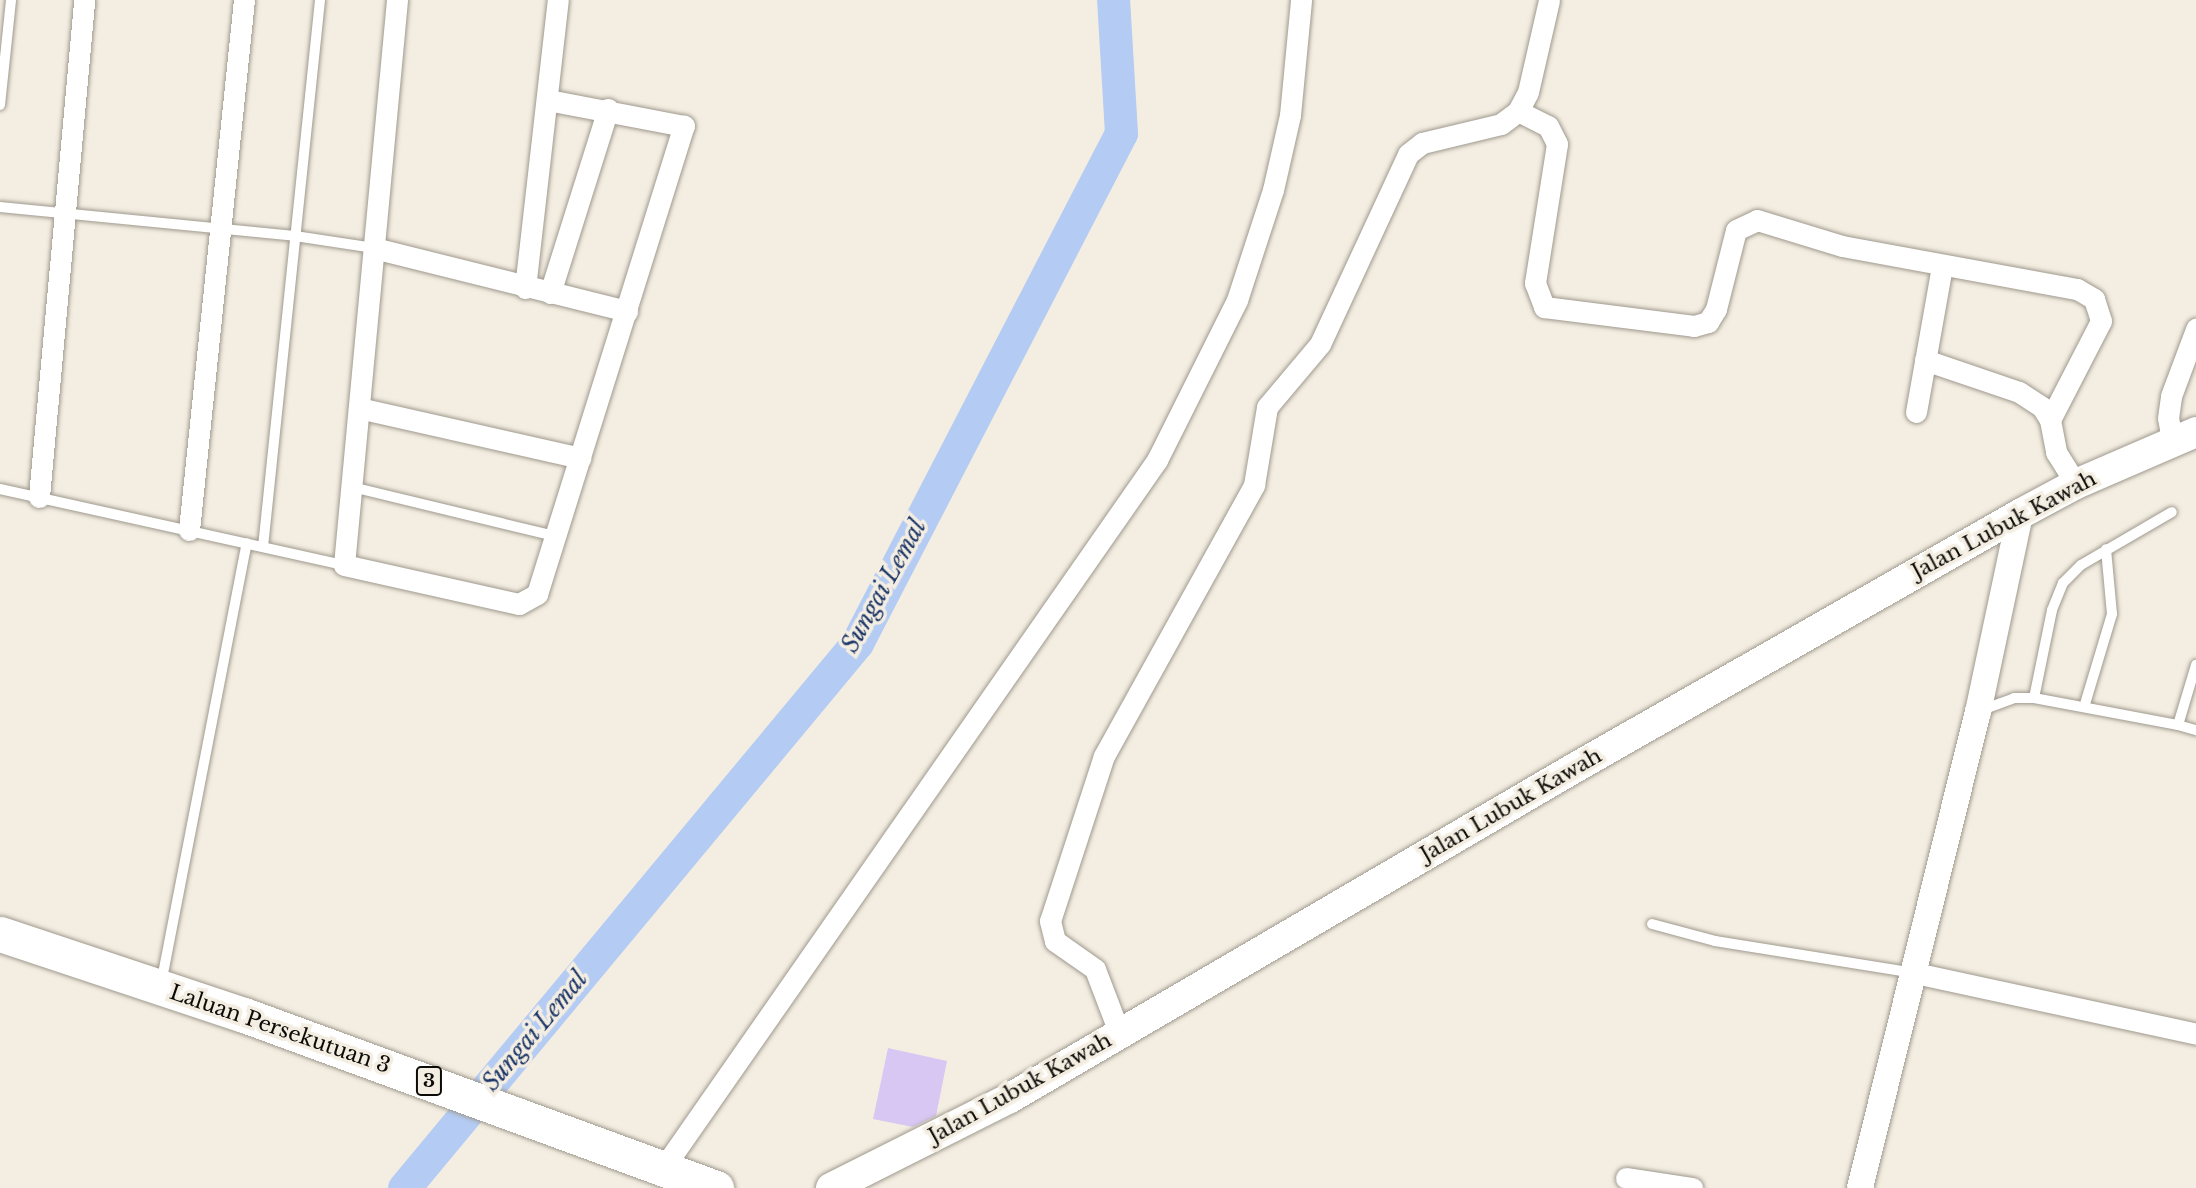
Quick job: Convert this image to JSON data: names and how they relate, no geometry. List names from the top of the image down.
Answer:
{
  "streets": {
    "highway": ["Laluan Persekutuan 3", "3"],
    "main road": ["Jalan Lubuk Kawah"]
  },
  "water": ["Sungai Lemal"]
}
